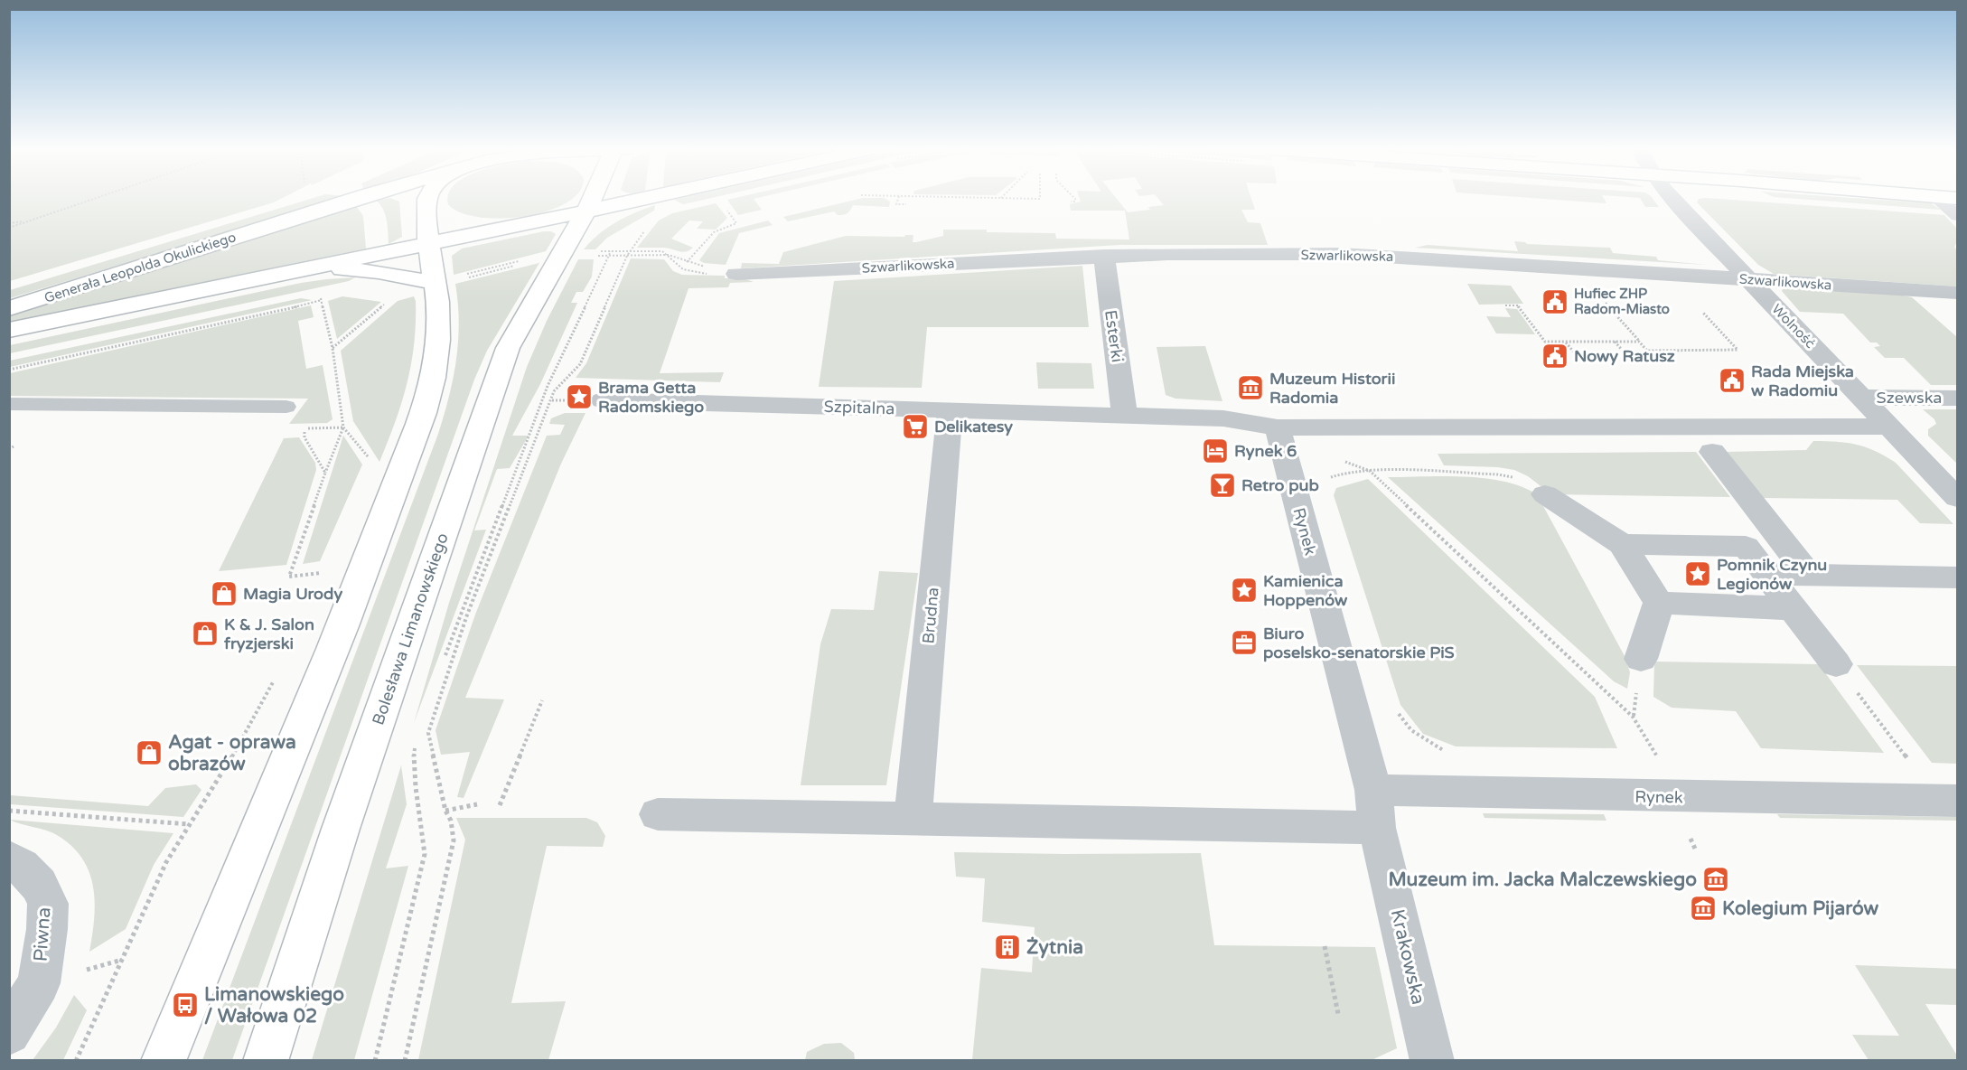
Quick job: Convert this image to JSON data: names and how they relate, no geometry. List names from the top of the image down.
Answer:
{
  "streets": {
    "main road": ["Generała Leopolda Okulickiego", "Bolesława Limanowskiego"],
    "street": [
      "Szwarlikowska",
      "Wolność",
      "Esterki",
      "Szewska",
      "Szpitalna",
      "Rynek",
      "Brudna",
      "Piwna",
      "Krakowska"
    ]
  },
  "crossings": [
    ["Szwarlikowska", "Wolność"],
    ["Szwarlikowska", "Esterki"],
    ["Generała Leopolda Okulickiego", "Bolesława Limanowskiego"],
    ["Wolność", "Szewska"],
    ["Esterki", "Szpitalna"],
    ["Szpitalna", "Rynek"],
    ["Szpitalna", "Brudna"],
    ["Rynek", "Krakowska"]
  ],
  "places": {
    "public building": ["Hufiec ZHP Radom-Miasto", "Nowy Ratusz", "Rada Miejska w Radomiu"],
    "museum": ["Muzeum Historii Radomia", "Muzeum im. Jacka Malczewskiego", "Kolegium Pijarów"],
    "place": ["Brama Getta Radomskiego", "Pomnik Czynu Legionów", "Kamienica Hoppenów"],
    "supermarket": ["Delikatesy"],
    "hotel": ["Rynek 6"],
    "bar": ["Retro pub"],
    "shop": ["Magia Urody", "K & J. Salon fryzjerski", "Agat - oprawa obrazów"],
    "office": ["Biuro poselsko-senatorskie PiS"],
    "building": ["Żytnia"],
    "bus stop": ["Limanowskiego / Wałowa 02"]
  }
}
